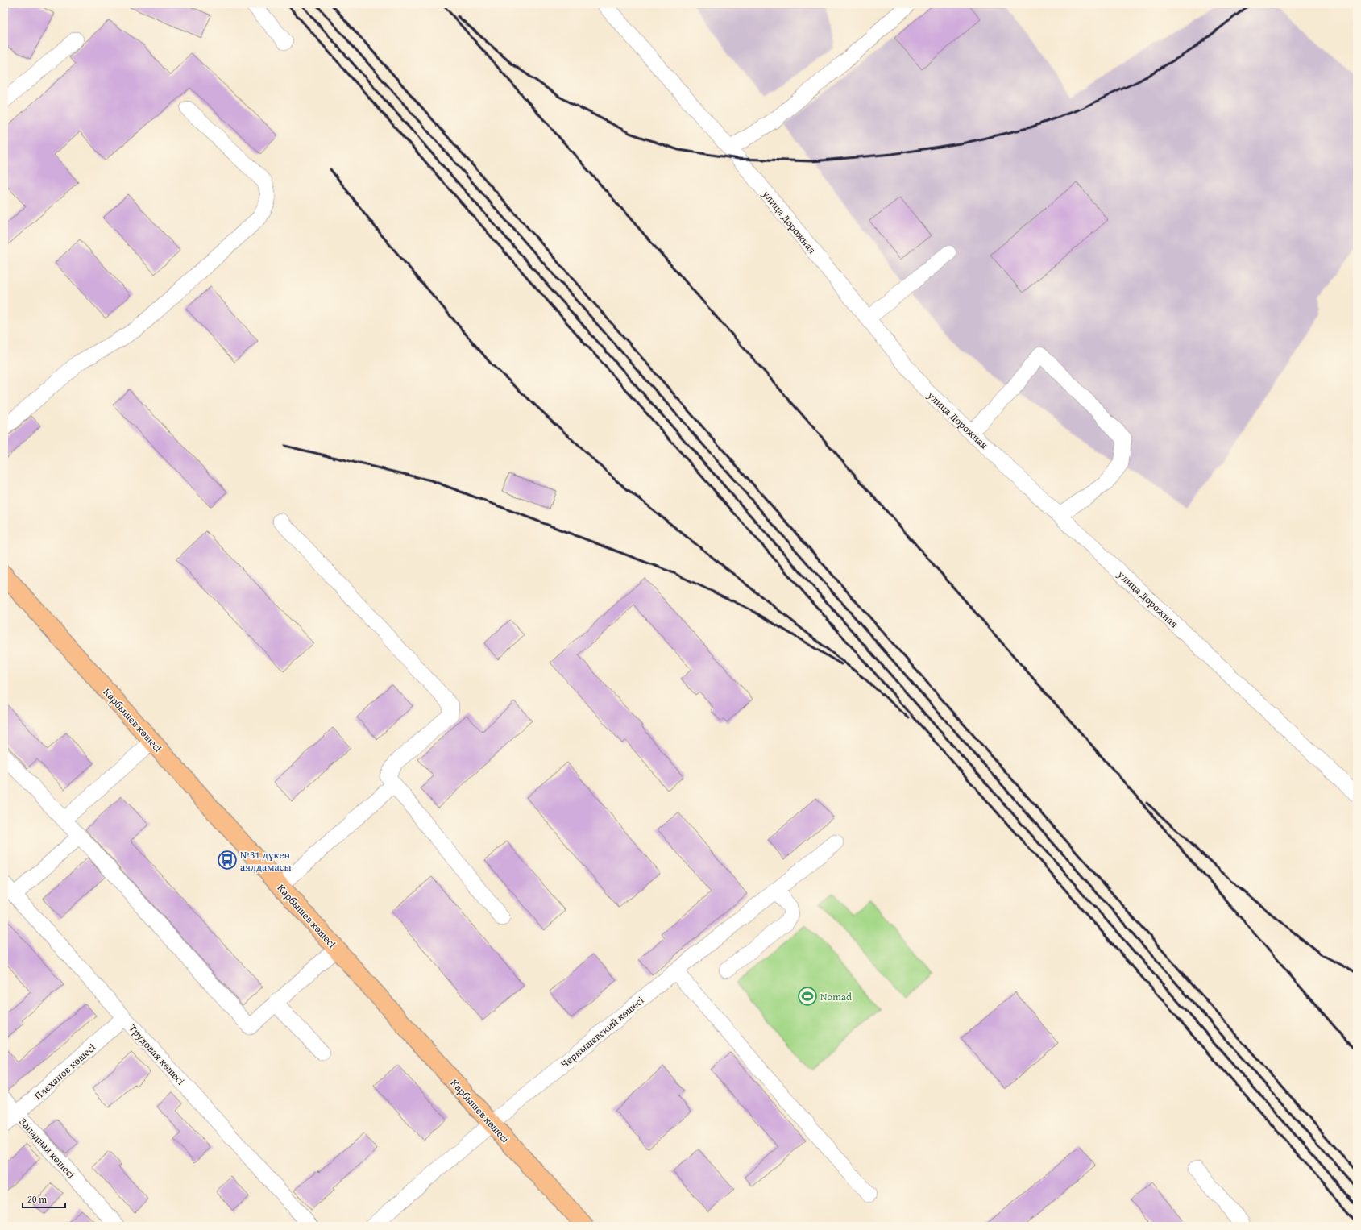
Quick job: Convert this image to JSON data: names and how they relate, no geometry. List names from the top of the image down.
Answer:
{
  "streets": {
    "main road": ["Карбышев көшесі"],
    "street": [
      "улица Дорожная",
      "Чернышевский көшесі",
      "Трудовая көшесі",
      "Плеханов көшесі",
      "Западная көшесі"
    ]
  },
  "crossings": [
    ["Карбышев көшесі", "Чернышевский көшесі"],
    ["Трудовая көшесі", "Плеханов көшесі"],
    ["Плеханов көшесі", "Западная көшесі"]
  ],
  "places": {
    "bus stop": ["№31 дүкен аялдамасы"],
    "sports": ["Nomad"]
  },
  "scale_bar": "20 m"
}
